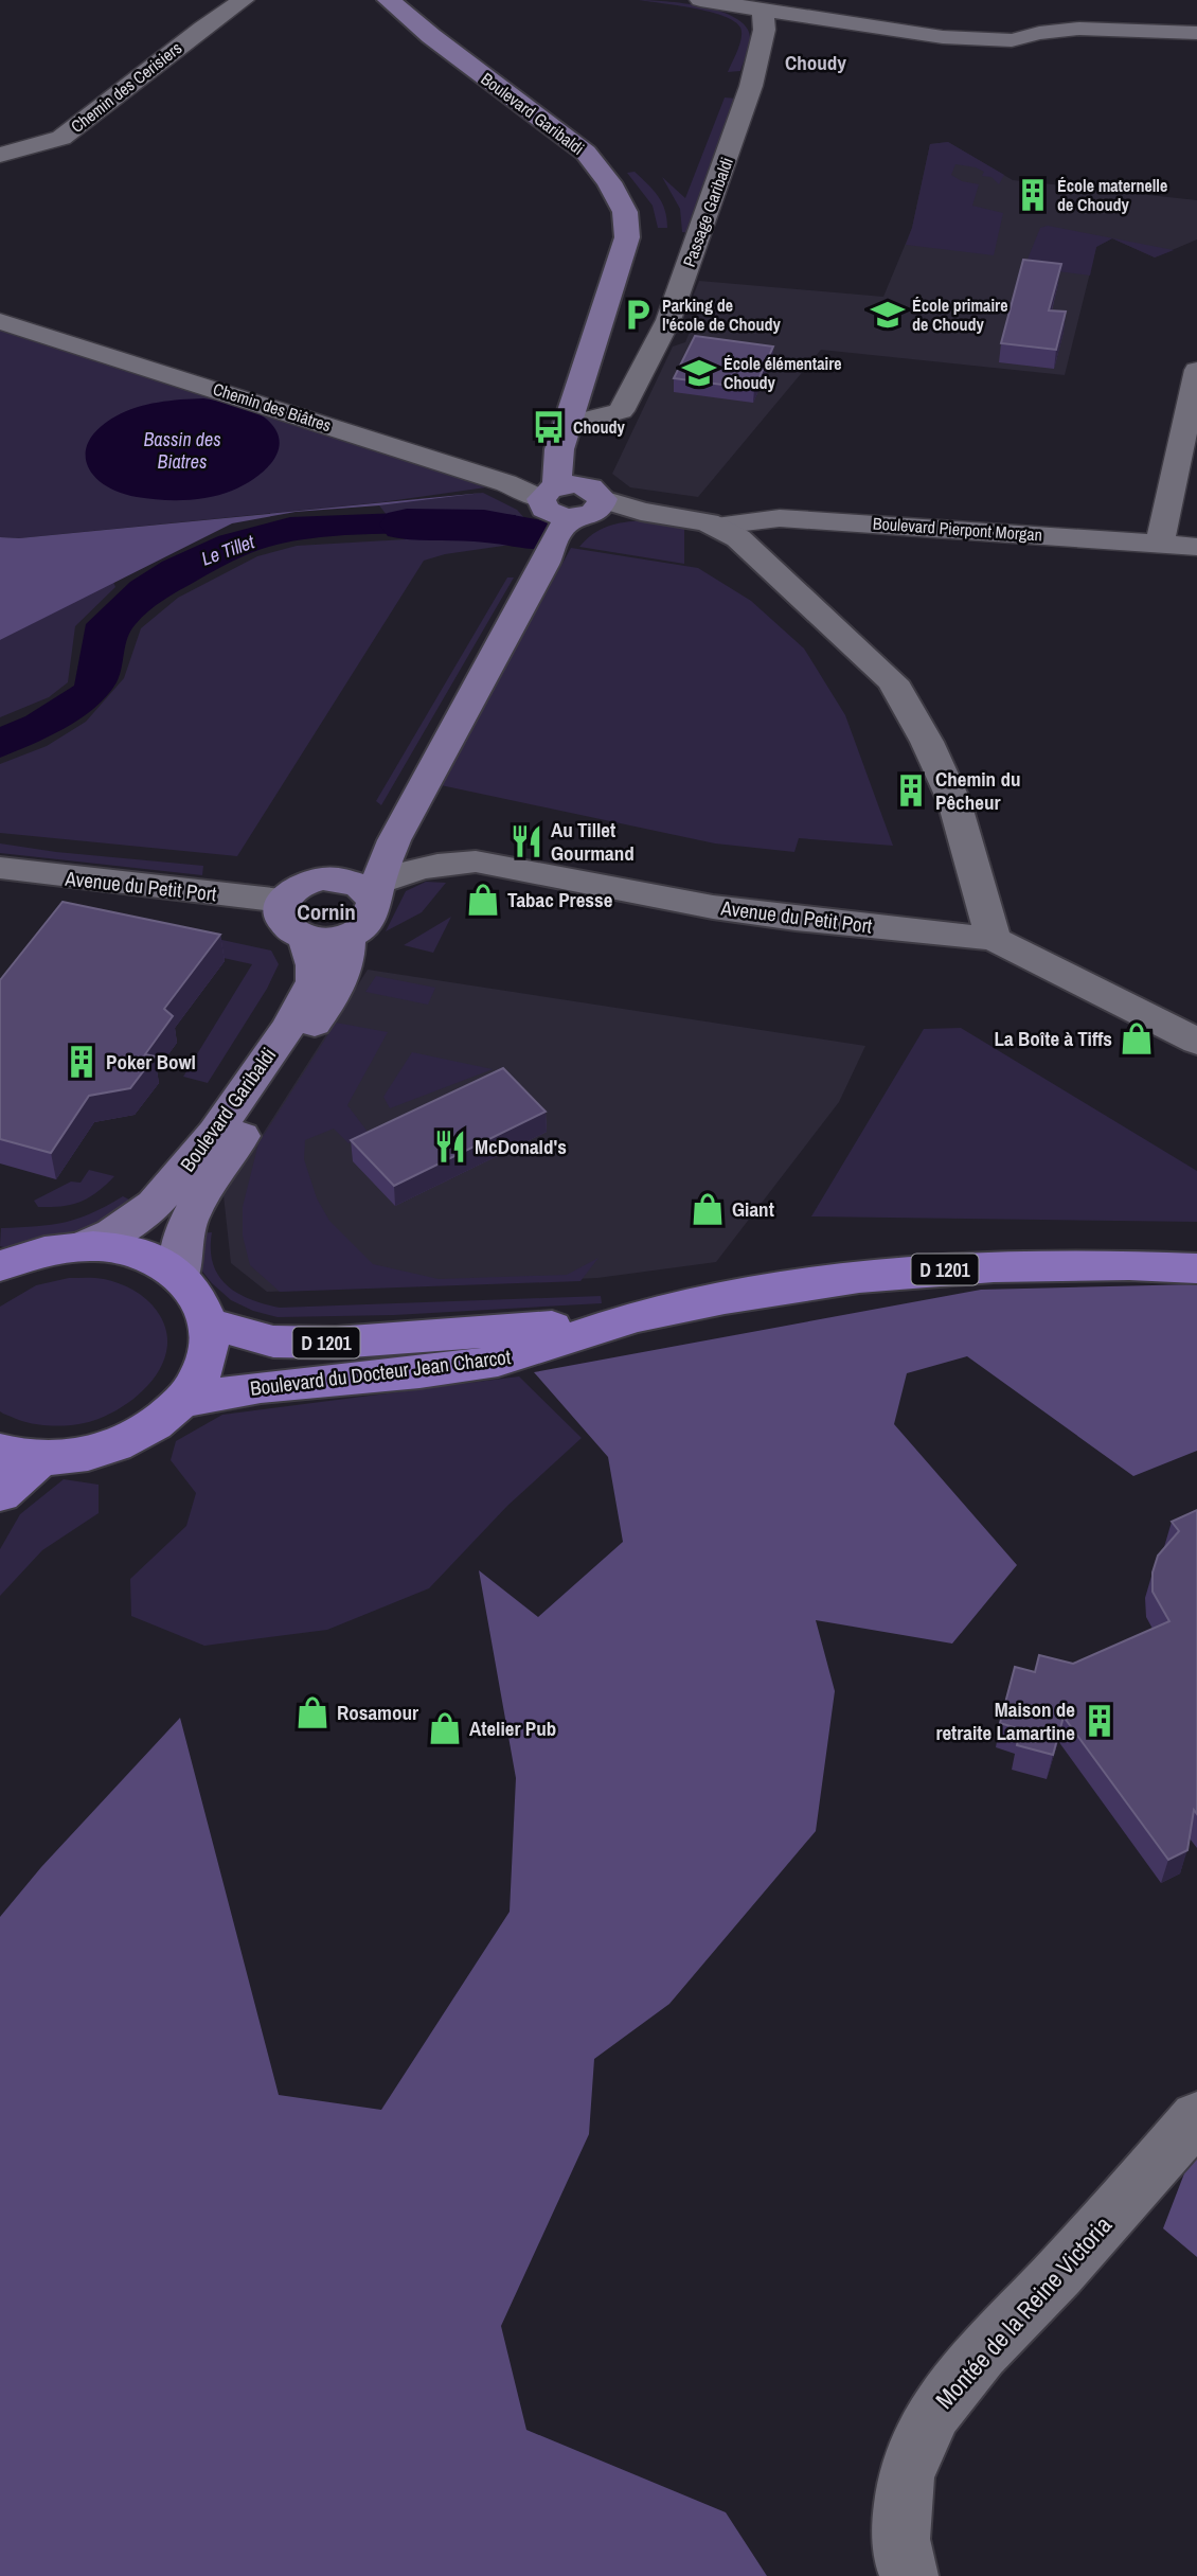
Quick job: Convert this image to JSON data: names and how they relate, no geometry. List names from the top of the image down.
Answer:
{
  "streets": {
    "main road": ["Boulevard Garibaldi", "D 1201", "Boulevard du Docteur Jean Charcot"],
    "street": [
      "Chemin des Cerisiers",
      "Passage Garibaldi",
      "Chemin des Biâtres",
      "Boulevard Pierpont Morgan",
      "Avenue du Petit Port",
      "Montée de la Reine Victoria"
    ]
  },
  "crossings": [
    ["Boulevard Garibaldi", "Passage Garibaldi"],
    ["Boulevard Garibaldi", "Chemin des Biâtres"],
    ["Boulevard Garibaldi", "Avenue du Petit Port"]
  ],
  "districts": ["Choudy", "Cornin"],
  "water": ["Bassin des Biatres", "Le Tillet"],
  "places": {
    "building": [
      "École maternelle de Choudy",
      "Chemin du Pêcheur",
      "Poker Bowl",
      "Maison de retraite Lamartine"
    ],
    "parking": ["Parking de l'école de Choudy"],
    "school or university": ["École primaire de Choudy", "École élémentaire Choudy"],
    "bus stop": ["Choudy"],
    "restaurant": ["Au Tillet Gourmand", "McDonald's"],
    "shop": [
      "Tabac Presse",
      "La Boîte à Tiffs",
      "Giant",
      "Rosamour",
      "Atelier Pub"
    ]
  }
}
